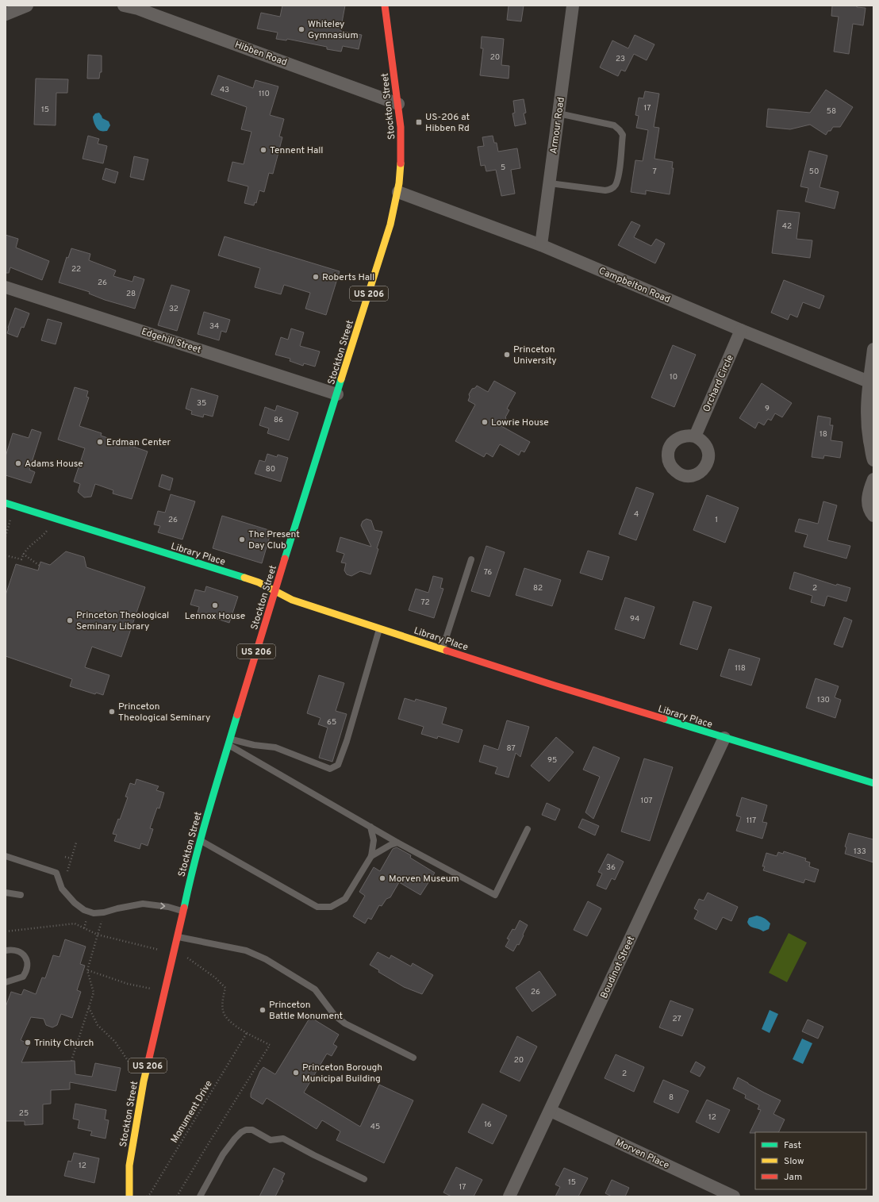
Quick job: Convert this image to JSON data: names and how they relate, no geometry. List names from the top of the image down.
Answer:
{
  "streets": {
    "main road": ["Stockton Street", "US 206", "Library Place"],
    "street": [
      "Hibben Road",
      "Armour Road",
      "Campbelton Road",
      "Edgehill Street",
      "Orchard Circle",
      "Boudinot Street",
      "Morven Place"
    ],
    "path": ["Monument Drive"]
  },
  "crossings": [
    ["Hibben Road", "Stockton Street"],
    ["Stockton Street", "Campbelton Road"],
    ["Stockton Street", "Edgehill Street"],
    ["Stockton Street", "Library Place"],
    ["Armour Road", "Campbelton Road"],
    ["Campbelton Road", "Orchard Circle"],
    ["Library Place", "Boudinot Street"],
    ["Boudinot Street", "Morven Place"]
  ],
  "places": {
    "other": [
      "Whiteley Gymnasium",
      "Tennent Hall",
      "Roberts Hall",
      "Princeton University",
      "Lowrie House",
      "Erdman Center",
      "Adams House",
      "The Present Day Club",
      "Lennox House",
      "Princeton Theological Seminary Library",
      "Princeton Theological Seminary",
      "Morven Museum",
      "Princeton Battle Monument",
      "Trinity Church",
      "Princeton Borough Municipal Building"
    ],
    "transit": ["US-206 at Hibben Rd"]
  },
  "house_numbers": [
    "20",
    "23",
    "43",
    "110",
    "17",
    "15",
    "58",
    "5",
    "7",
    "50",
    "42",
    "22",
    "26",
    "28",
    "32",
    "34",
    "10",
    "35",
    "9",
    "86",
    "18",
    "80",
    "4",
    "26",
    "1",
    "76",
    "82",
    "2",
    "72",
    "94",
    "118",
    "130",
    "65",
    "87",
    "95",
    "107",
    "117",
    "133",
    "36",
    "26",
    "27",
    "20",
    "2",
    "8",
    "25",
    "12",
    "16",
    "45",
    "12",
    "15",
    "17"
  ],
  "legend": ["Fast", "Slow", "Jam"]
}
